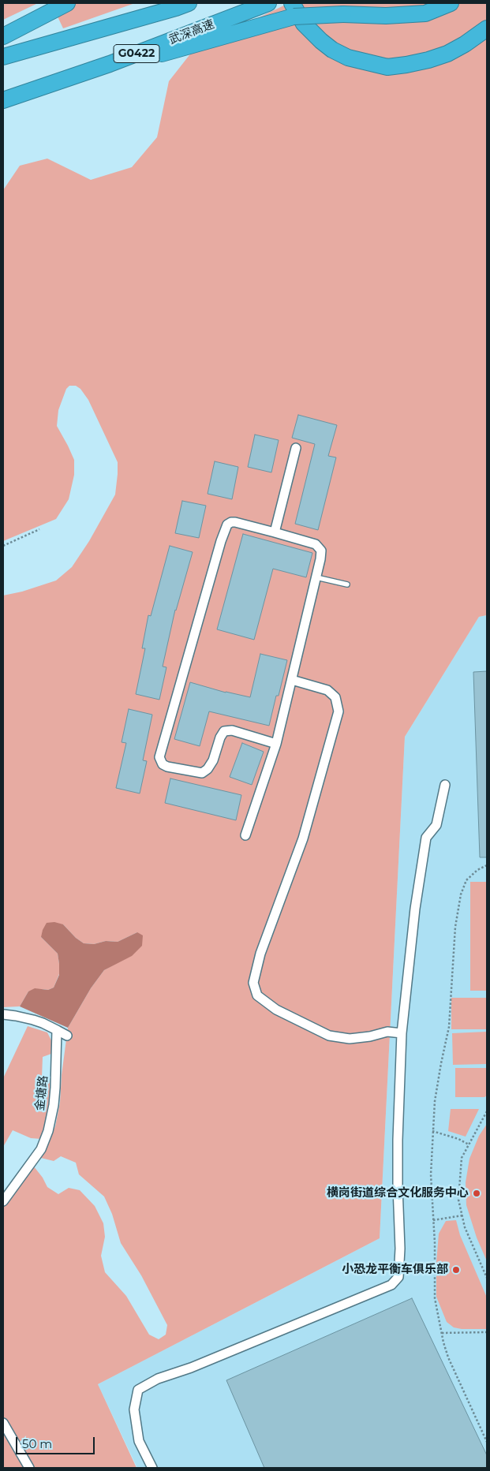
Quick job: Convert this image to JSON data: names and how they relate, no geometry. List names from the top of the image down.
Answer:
{
  "streets": {
    "highway": ["武深高速", "G0422"],
    "street": ["金塘路"]
  },
  "places": ["横岗街道综合文化服务中心", "小恐龙平衡车俱乐部"],
  "scale_bar": "50 m"
}
